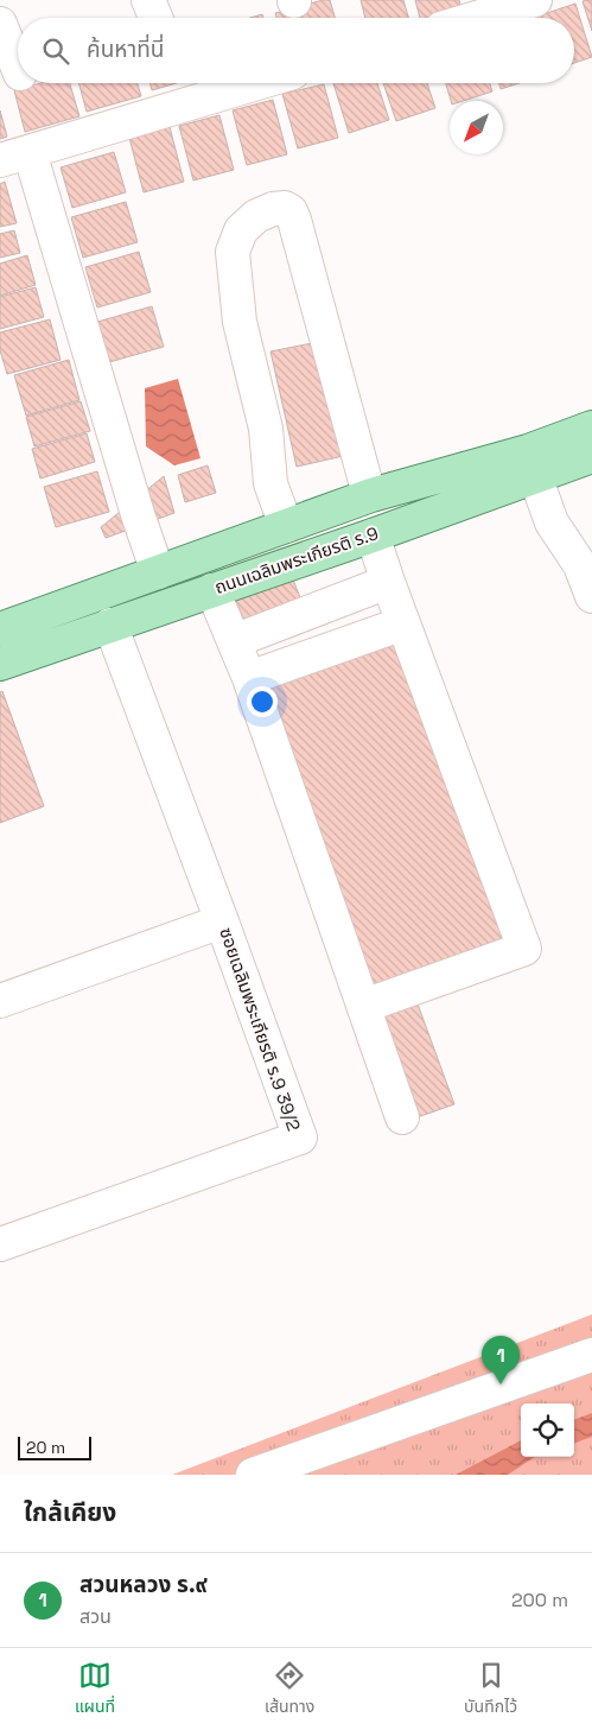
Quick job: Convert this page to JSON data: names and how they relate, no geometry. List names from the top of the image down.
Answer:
{
  "streets": {
    "main road": ["ถนนเฉลิมพระเกียรติ ร.9"],
    "street": ["ซอยเฉลิมพระเกียรติ ร.9 39/2"]
  },
  "crossings": [
    ["ถนนเฉลิมพระเกียรติ ร.9", "ซอยเฉลิมพระเกียรติ ร.9 39/2"]
  ],
  "scale_bar": "20 m",
  "north": "bottom left",
  "page": {
    "search": "ค้นหาที่นี่",
    "pins": "1",
    "scale": "20 m",
    "heading": "ใกล้เคียง",
    "list": [
      {
        "mark": "1",
        "name": "สวนหลวง ร.๙",
        "note": "สวน",
        "value": "200 m"
      }
    ],
    "nav": ["แผนที่", "เส้นทาง", "บันทึกไว้"]
  }
}
